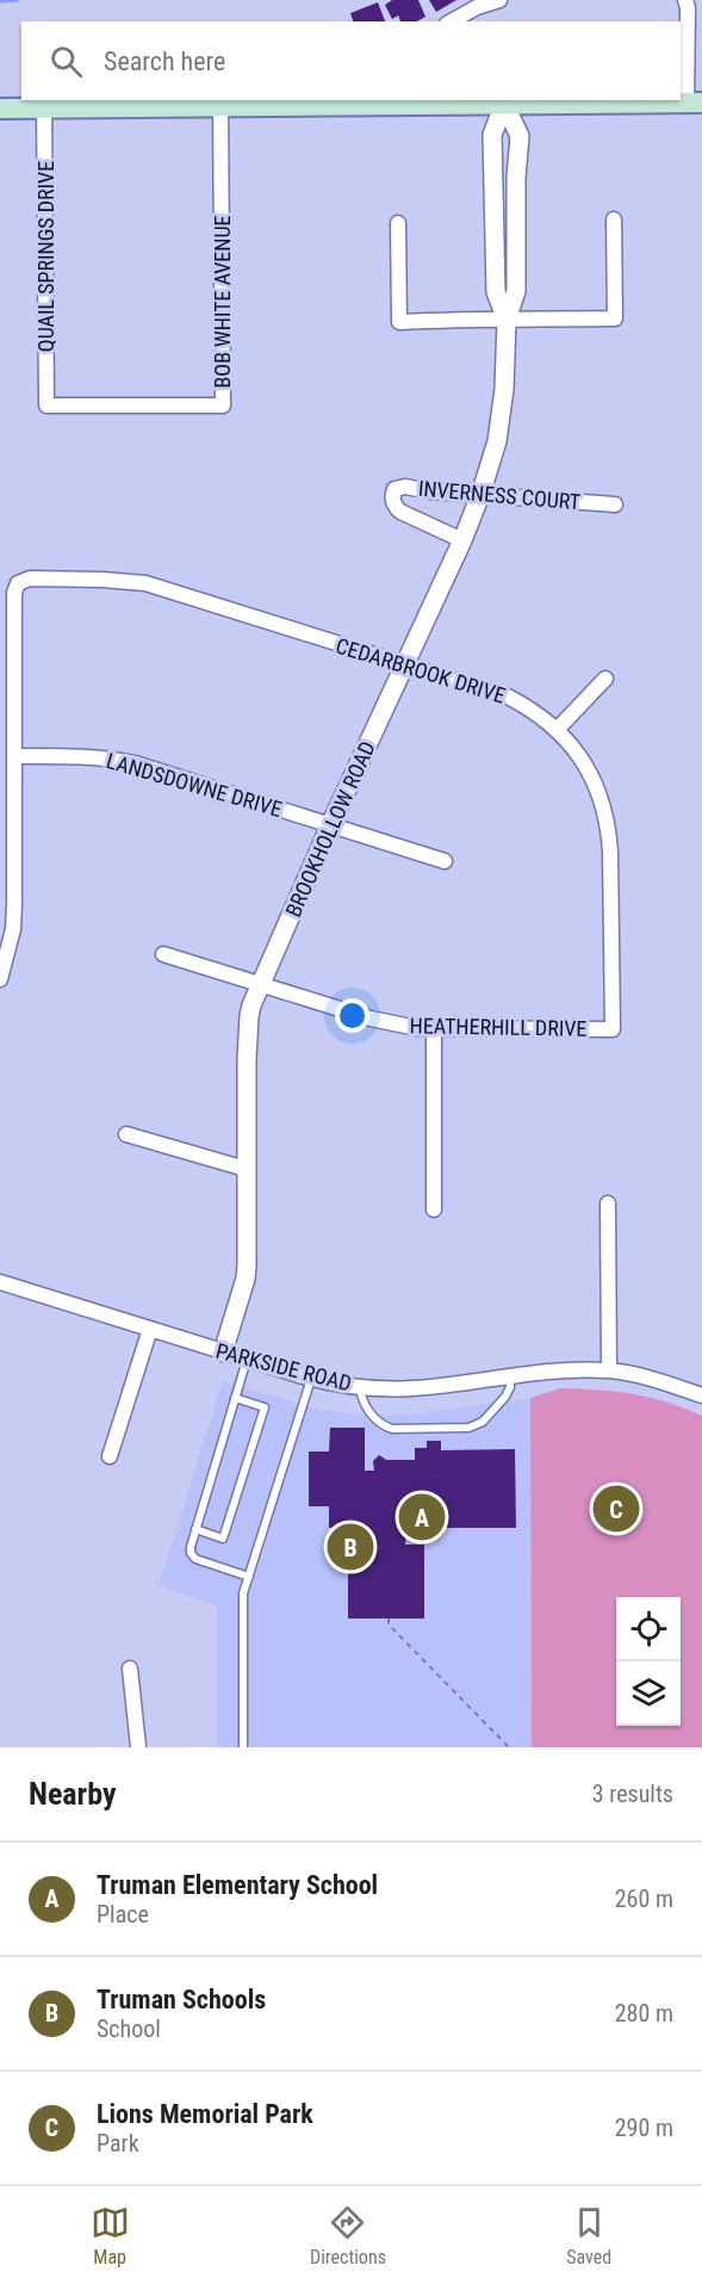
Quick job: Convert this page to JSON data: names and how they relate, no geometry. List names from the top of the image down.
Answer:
{
  "streets": {
    "street": [
      "QUAIL SPRINGS DRIVE",
      "BOB WHITE AVENUE",
      "INVERNESS COURT",
      "CEDARBROOK DRIVE",
      "LANDSDOWNE DRIVE",
      "BROOKHOLLOW ROAD",
      "HEATHERHILL DRIVE",
      "PARKSIDE ROAD"
    ]
  },
  "crossings": [
    ["QUAIL SPRINGS DRIVE", "BOB WHITE AVENUE"],
    ["INVERNESS COURT", "BROOKHOLLOW ROAD"],
    ["CEDARBROOK DRIVE", "LANDSDOWNE DRIVE"],
    ["CEDARBROOK DRIVE", "BROOKHOLLOW ROAD"],
    ["CEDARBROOK DRIVE", "HEATHERHILL DRIVE"],
    ["LANDSDOWNE DRIVE", "BROOKHOLLOW ROAD"],
    ["BROOKHOLLOW ROAD", "HEATHERHILL DRIVE"],
    ["BROOKHOLLOW ROAD", "PARKSIDE ROAD"]
  ],
  "page": {
    "search": "Search here",
    "pins": ["C", "A", "B"],
    "heading": ["Nearby", "3 results"],
    "list": [
      {
        "mark": "A",
        "name": "Truman Elementary School",
        "note": "Place",
        "value": "260 m"
      },
      {
        "mark": "B",
        "name": "Truman Schools",
        "note": "School",
        "value": "280 m"
      },
      {
        "mark": "C",
        "name": "Lions Memorial Park",
        "note": "Park",
        "value": "290 m"
      }
    ],
    "nav": ["Map", "Directions", "Saved"]
  }
}
